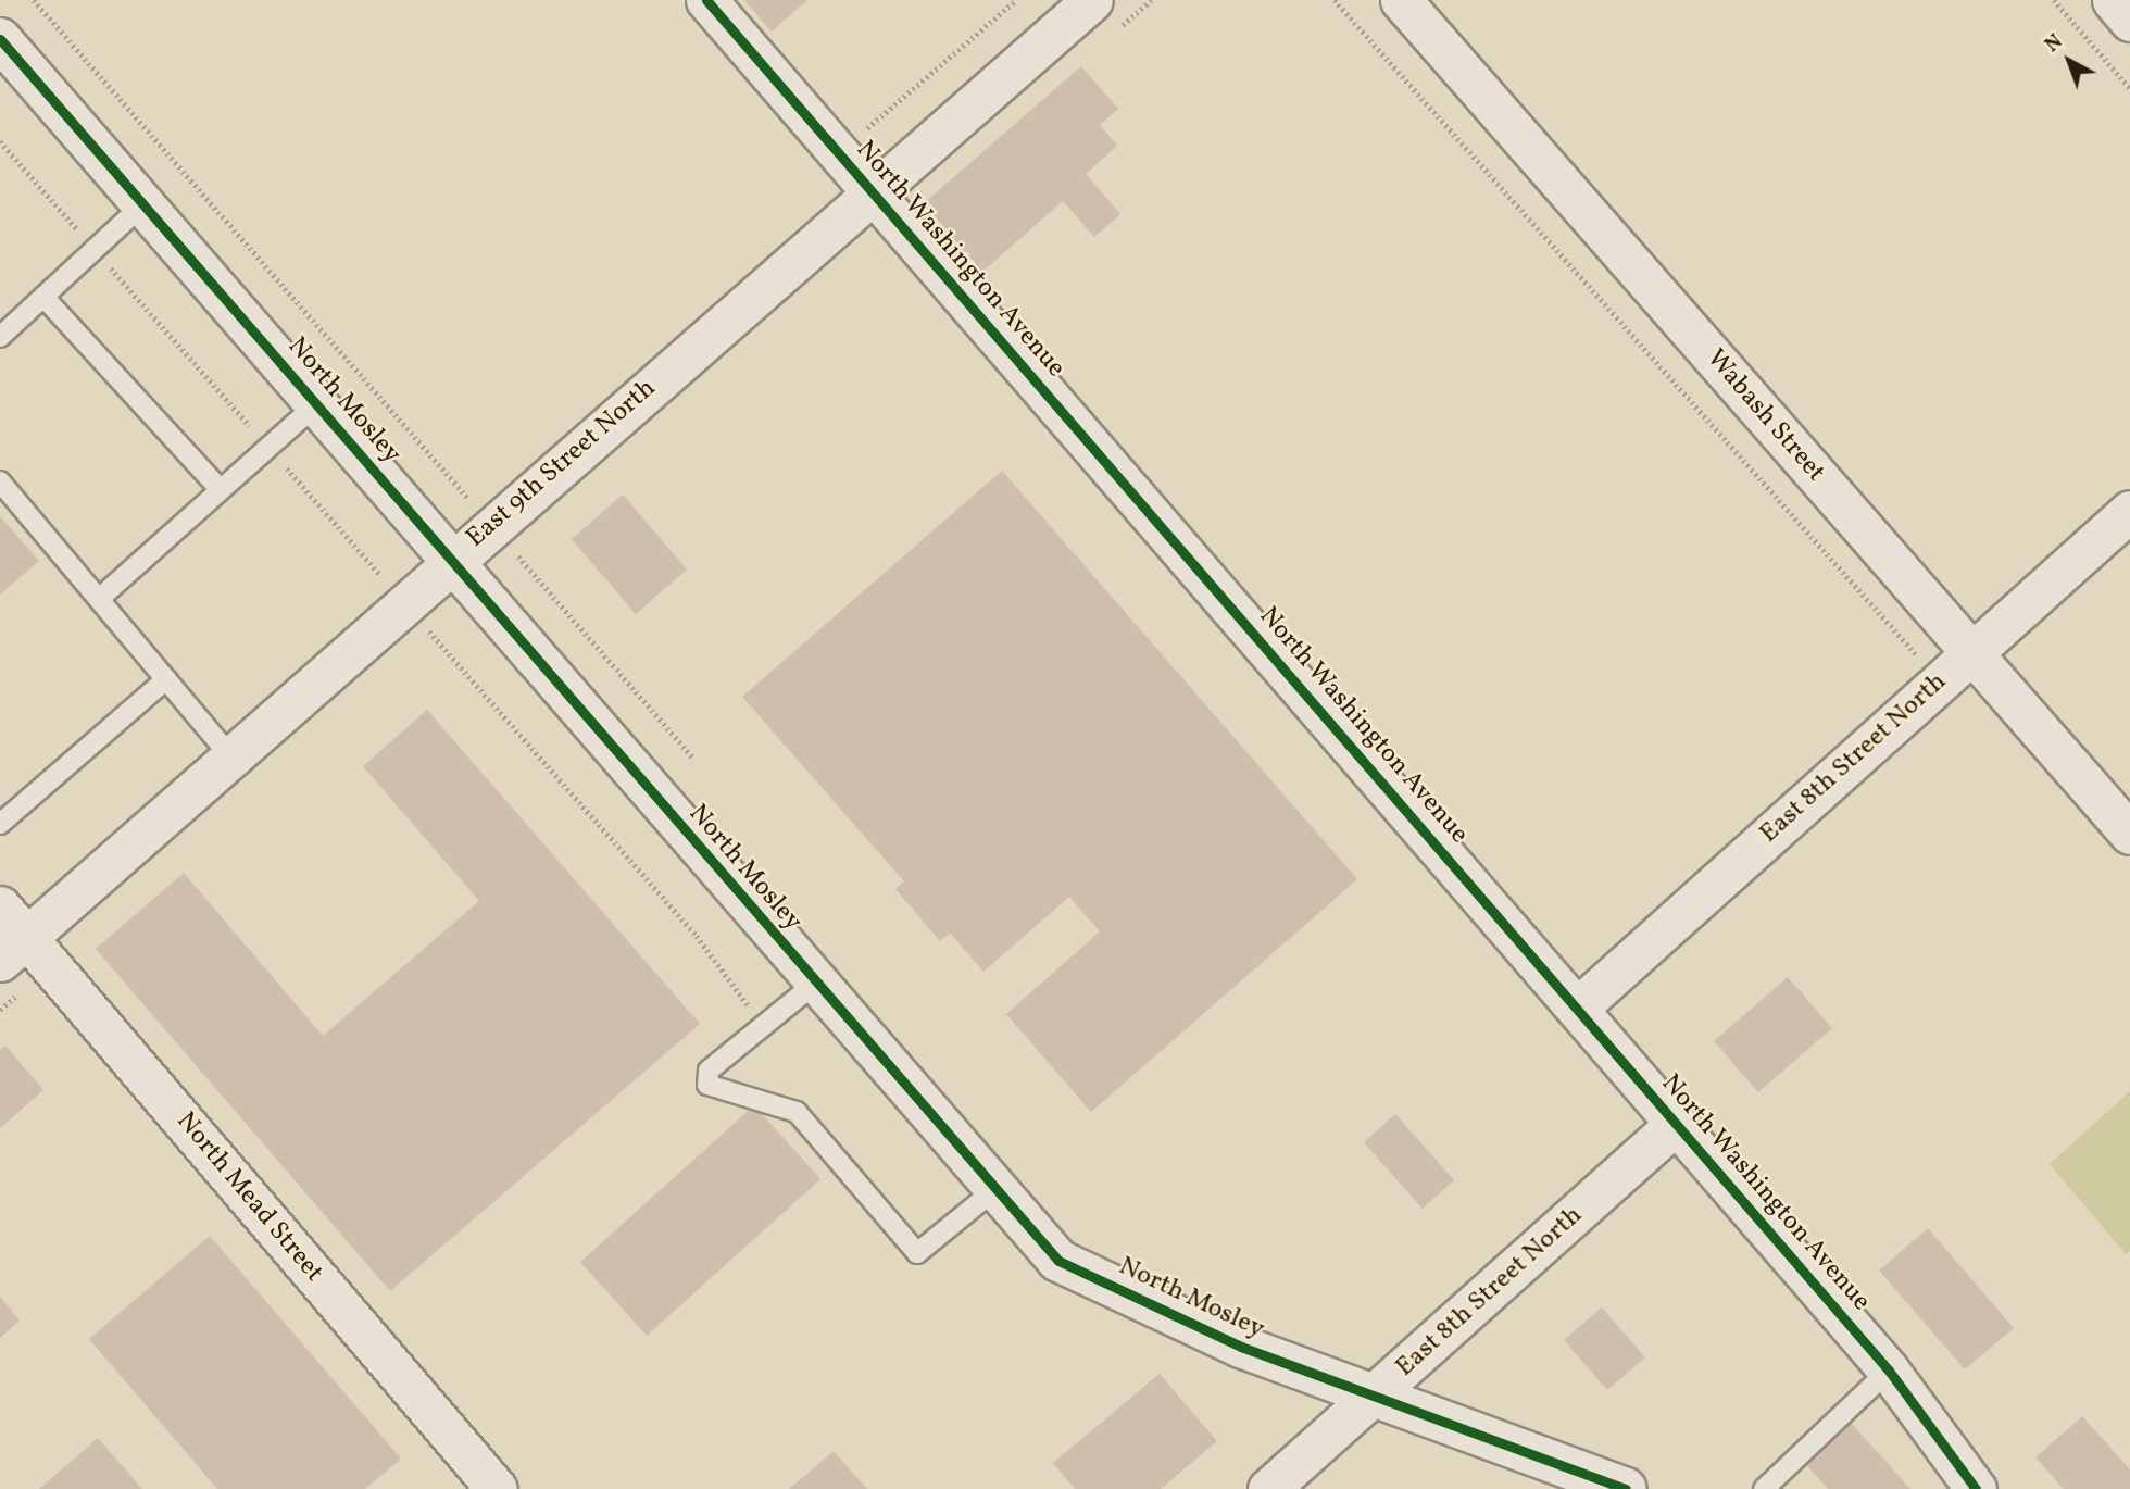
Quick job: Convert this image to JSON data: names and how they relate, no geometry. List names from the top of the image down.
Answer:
{
  "streets": {
    "street": [
      "North Washington Avenue",
      "North Mosley",
      "Wabash Street",
      "East 9th Street North",
      "East 8th Street North",
      "North Mead Street"
    ]
  },
  "crossings": [
    ["North Washington Avenue", "East 9th Street North"],
    ["North Washington Avenue", "East 8th Street North"],
    ["North Mosley", "East 9th Street North"],
    ["North Mosley", "East 8th Street North"],
    ["Wabash Street", "East 8th Street North"],
    ["East 9th Street North", "North Mead Street"]
  ],
  "north": "top left"
}
